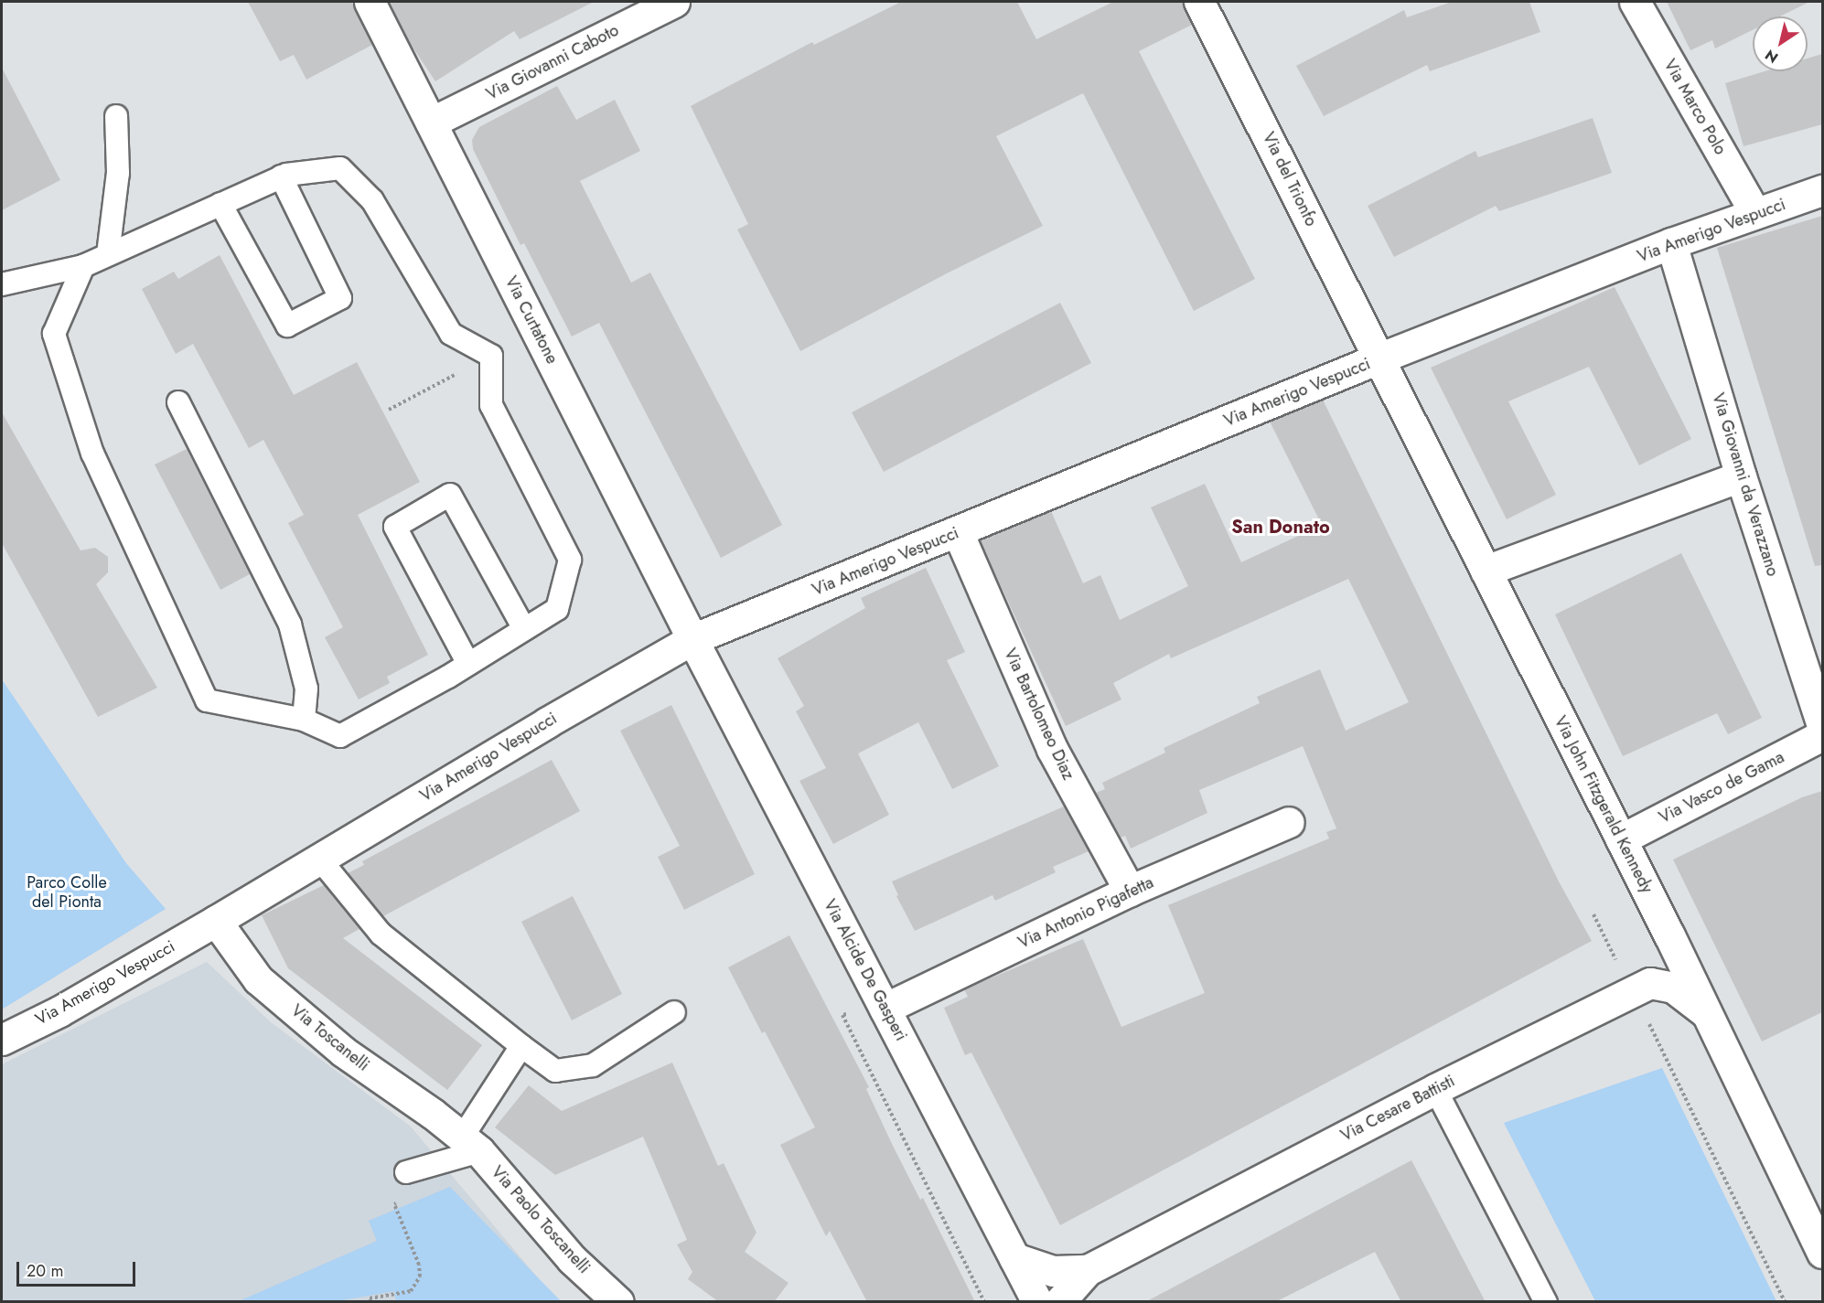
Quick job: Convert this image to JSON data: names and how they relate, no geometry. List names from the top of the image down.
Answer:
{
  "streets": {
    "street": [
      "Via Giovanni Caboto",
      "Via Marco Polo",
      "Via del Trionfo",
      "Via Amerigo Vespucci",
      "Via Curtatone",
      "Via Giovanni da Verazzano",
      "Via Bartolomeo Diaz",
      "Via Vasco de Gama",
      "Via John Fitzgerald Kennedy",
      "Via Antonio Pigafetta",
      "Via Alcide De Gasperi",
      "Via Toscanelli",
      "Via Cesare Battisti",
      "Via Paolo Toscanelli"
    ]
  },
  "crossings": [
    ["Via Giovanni Caboto", "Via Curtatone"],
    ["Via Marco Polo", "Via Amerigo Vespucci"],
    ["Via del Trionfo", "Via Amerigo Vespucci"],
    ["Via del Trionfo", "Via John Fitzgerald Kennedy"],
    ["Via Amerigo Vespucci", "Via Curtatone"],
    ["Via Amerigo Vespucci", "Via Giovanni da Verazzano"],
    ["Via Amerigo Vespucci", "Via Bartolomeo Diaz"],
    ["Via Amerigo Vespucci", "Via John Fitzgerald Kennedy"],
    ["Via Amerigo Vespucci", "Via Alcide De Gasperi"],
    ["Via Amerigo Vespucci", "Via Toscanelli"],
    ["Via Curtatone", "Via Alcide De Gasperi"],
    ["Via Bartolomeo Diaz", "Via Antonio Pigafetta"],
    ["Via Vasco de Gama", "Via John Fitzgerald Kennedy"],
    ["Via Antonio Pigafetta", "Via Alcide De Gasperi"],
    ["Via Alcide De Gasperi", "Via Cesare Battisti"],
    ["Via Toscanelli", "Via Paolo Toscanelli"]
  ],
  "districts": ["San Donato"],
  "parks": ["Parco Colle del Pionta"],
  "scale_bar": "20 m",
  "north": "bottom left"
}
